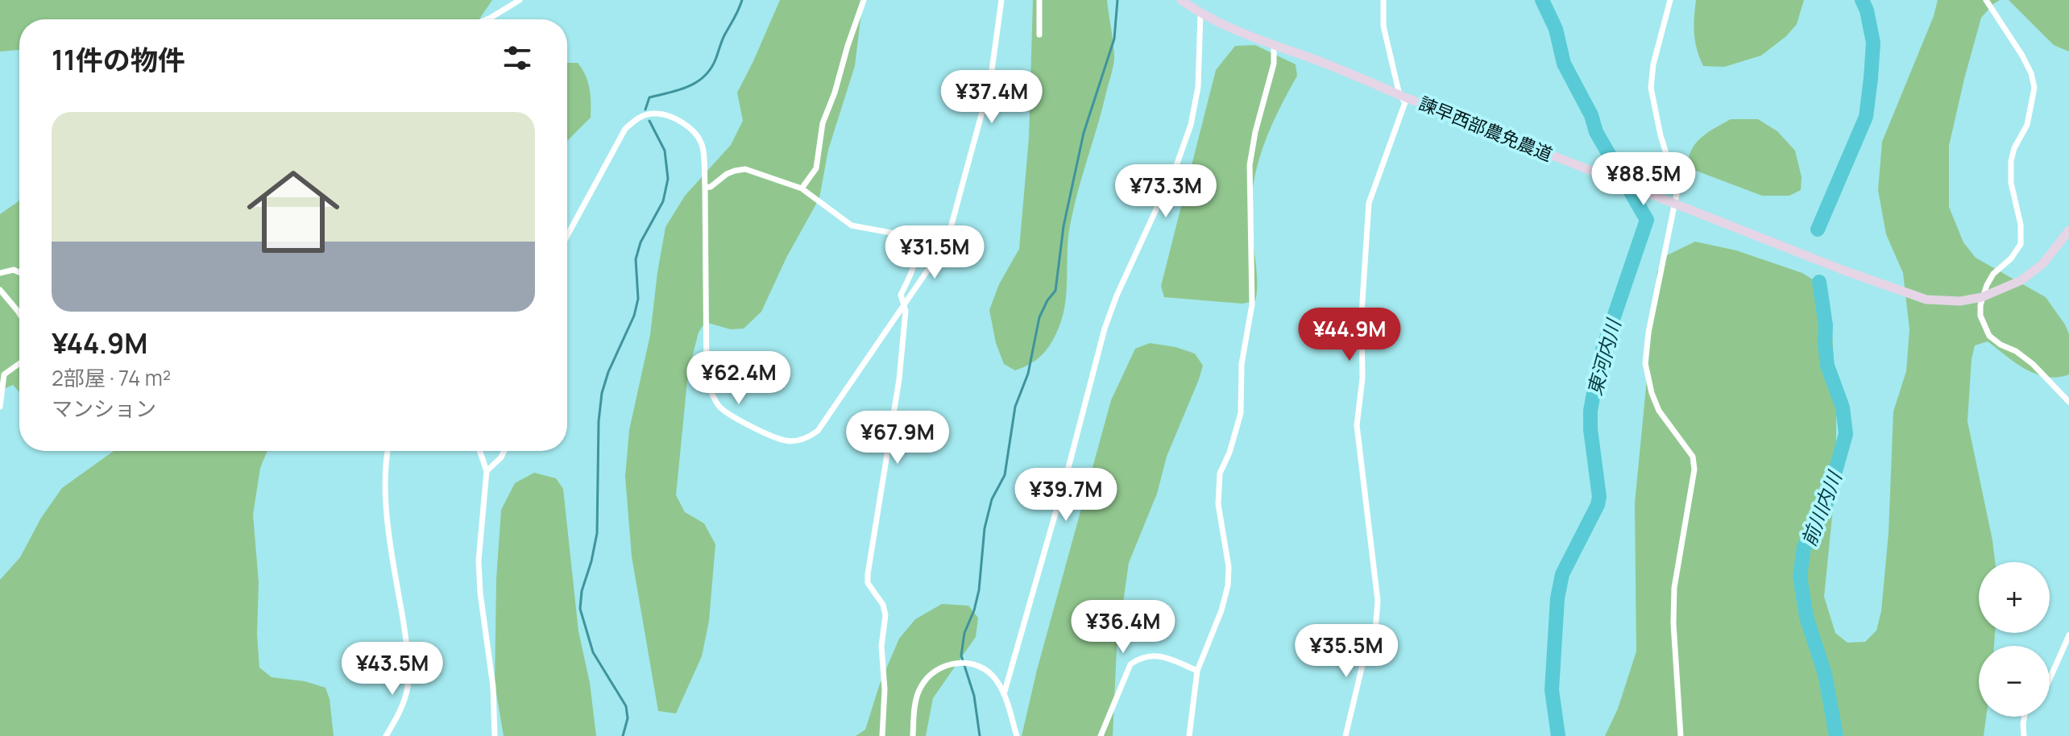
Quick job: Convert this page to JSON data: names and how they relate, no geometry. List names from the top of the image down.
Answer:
{
  "streets": {
    "street": ["諫早西部農免農道"]
  },
  "water": ["東河内川", "前川内川"],
  "page": {
    "heading": "11件の物件",
    "price": [
      "¥37.4M",
      "¥88.5M",
      "¥73.3M",
      "¥31.5M",
      "¥44.9M",
      "¥62.4M",
      "¥67.9M",
      "¥39.7M",
      "¥36.4M",
      "¥35.5M",
      "¥43.5M"
    ],
    "list": [
      {
        "name": "¥44.9M",
        "note": "2部屋 · 74 m² · マンション"
      }
    ],
    "map_buttons": ["+", "−"]
  }
}
